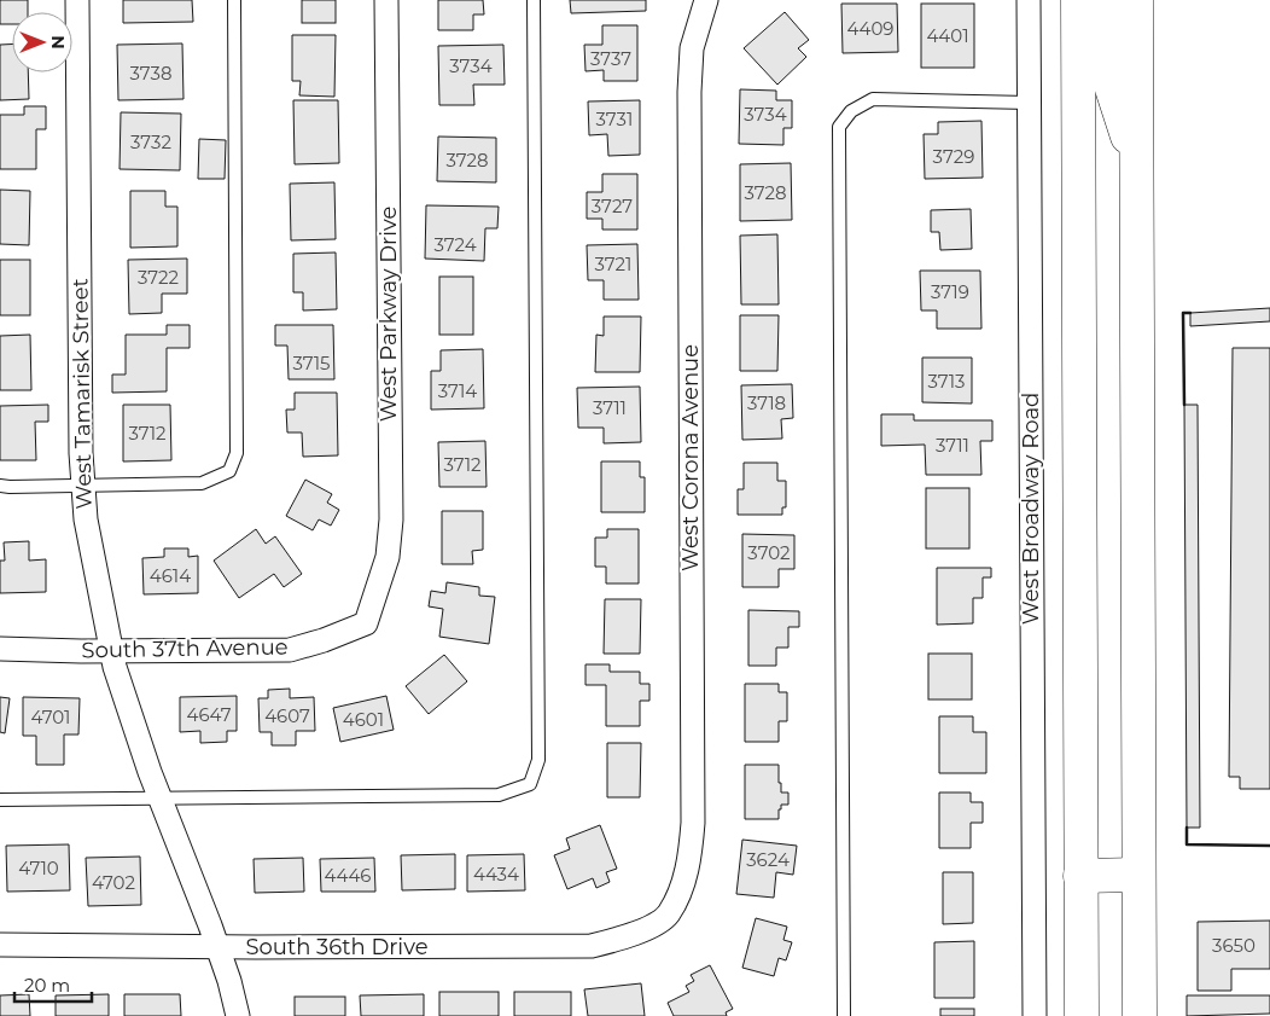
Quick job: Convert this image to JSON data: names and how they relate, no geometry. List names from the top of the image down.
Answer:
{
  "streets": {
    "street": [
      "West Parkway Drive",
      "West Tamarisk Street",
      "West Corona Avenue",
      "West Broadway Road",
      "South 37th Avenue",
      "South 36th Drive"
    ]
  },
  "crossings": [
    ["West Parkway Drive", "South 37th Avenue"],
    ["West Tamarisk Street", "South 37th Avenue"],
    ["West Tamarisk Street", "South 36th Drive"],
    ["West Corona Avenue", "South 36th Drive"]
  ],
  "house_numbers": [
    "4409",
    "4401",
    "3737",
    "3734",
    "3738",
    "3734",
    "3731",
    "3732",
    "3729",
    "3728",
    "3728",
    "3727",
    "3724",
    "3721",
    "3722",
    "3719",
    "3715",
    "3713",
    "3714",
    "3718",
    "3711",
    "3712",
    "3711",
    "3712",
    "3702",
    "4614",
    "4647",
    "4607",
    "4701",
    "4601",
    "3624",
    "4710",
    "4434",
    "4446",
    "4702",
    "3650"
  ],
  "scale_bar": "20 m",
  "north": "right"
}
